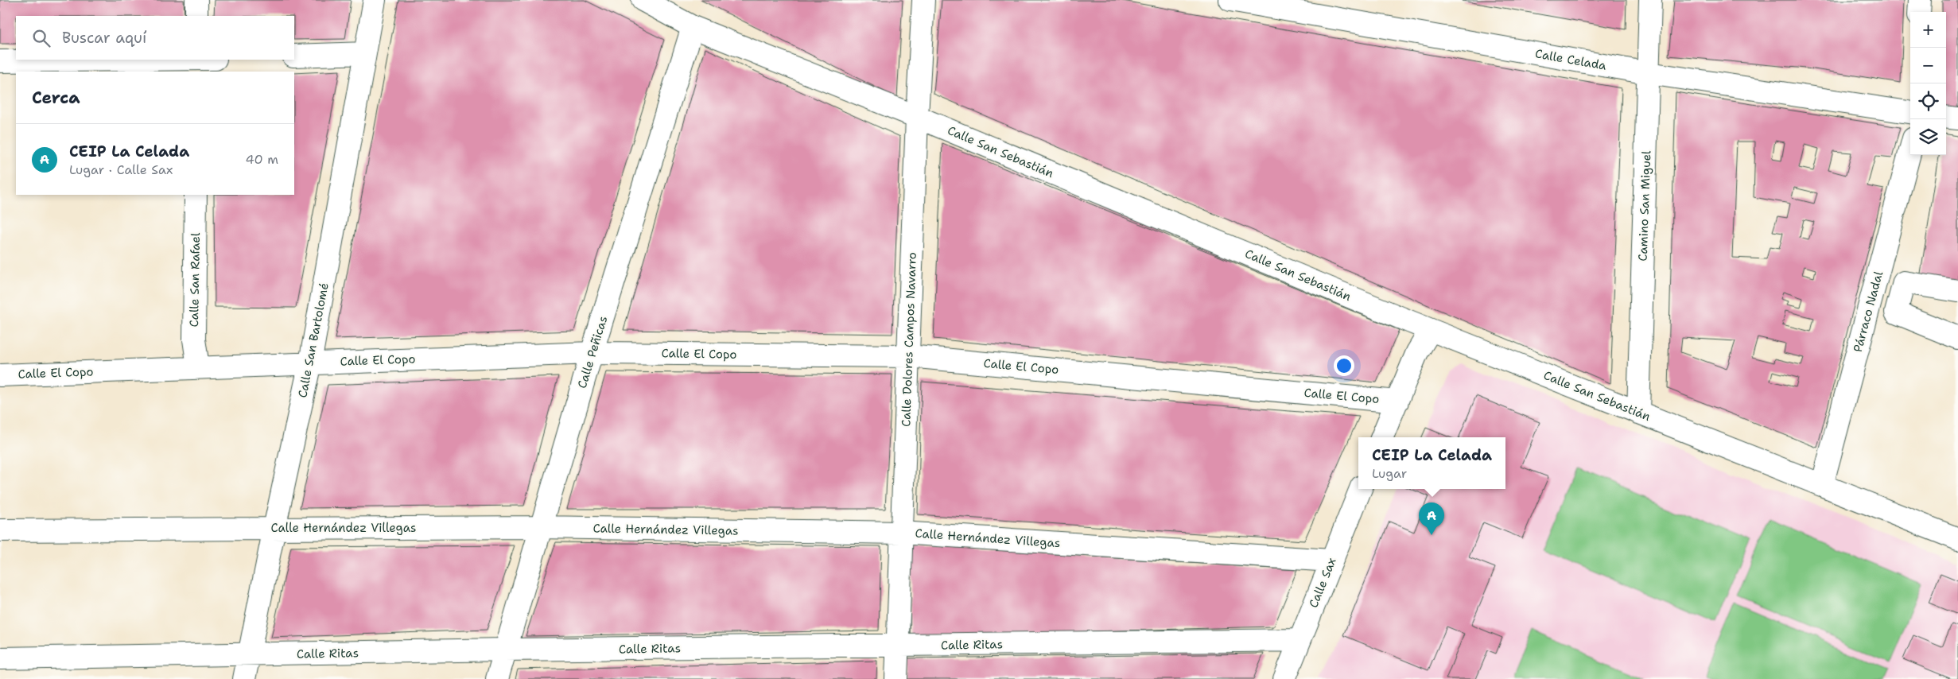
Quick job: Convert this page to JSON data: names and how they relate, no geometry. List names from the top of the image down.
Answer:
{
  "streets": {
    "street": [
      "Calle Celada",
      "Calle San Sebastián",
      "Camino San Miguel",
      "Calle San Rafael",
      "Párraco Nadal",
      "Calle Dolores Campos Navarro",
      "Calle San Bartolomé",
      "Calle Peñicas",
      "Calle El Copo",
      "Calle Hernández Villegas",
      "Calle Sax",
      "Calle Ritas"
    ]
  },
  "crossings": [
    ["Calle Celada", "Camino San Miguel"],
    ["Calle San Sebastián", "Camino San Miguel"],
    ["Calle San Sebastián", "Párraco Nadal"],
    ["Calle San Sebastián", "Calle Dolores Campos Navarro"],
    ["Calle San Sebastián", "Calle Peñicas"],
    ["Calle San Rafael", "Calle El Copo"],
    ["Calle Dolores Campos Navarro", "Calle El Copo"],
    ["Calle Dolores Campos Navarro", "Calle Hernández Villegas"],
    ["Calle Dolores Campos Navarro", "Calle Ritas"],
    ["Calle San Bartolomé", "Calle El Copo"],
    ["Calle San Bartolomé", "Calle Hernández Villegas"],
    ["Calle San Bartolomé", "Calle Ritas"],
    ["Calle Peñicas", "Calle El Copo"],
    ["Calle Peñicas", "Calle Hernández Villegas"],
    ["Calle Peñicas", "Calle Ritas"],
    ["Calle Hernández Villegas", "Calle Sax"],
    ["Calle Sax", "Calle Ritas"]
  ],
  "page": {
    "map_buttons": ["+", "−"],
    "search": "Buscar aquí",
    "heading": "Cerca",
    "list": [
      {
        "mark": "A",
        "name": "CEIP La Celada",
        "note": "Lugar · Calle Sax",
        "value": "40 m"
      }
    ],
    "popup": ["CEIP La Celada", "Lugar"],
    "pins": "A"
  }
}
